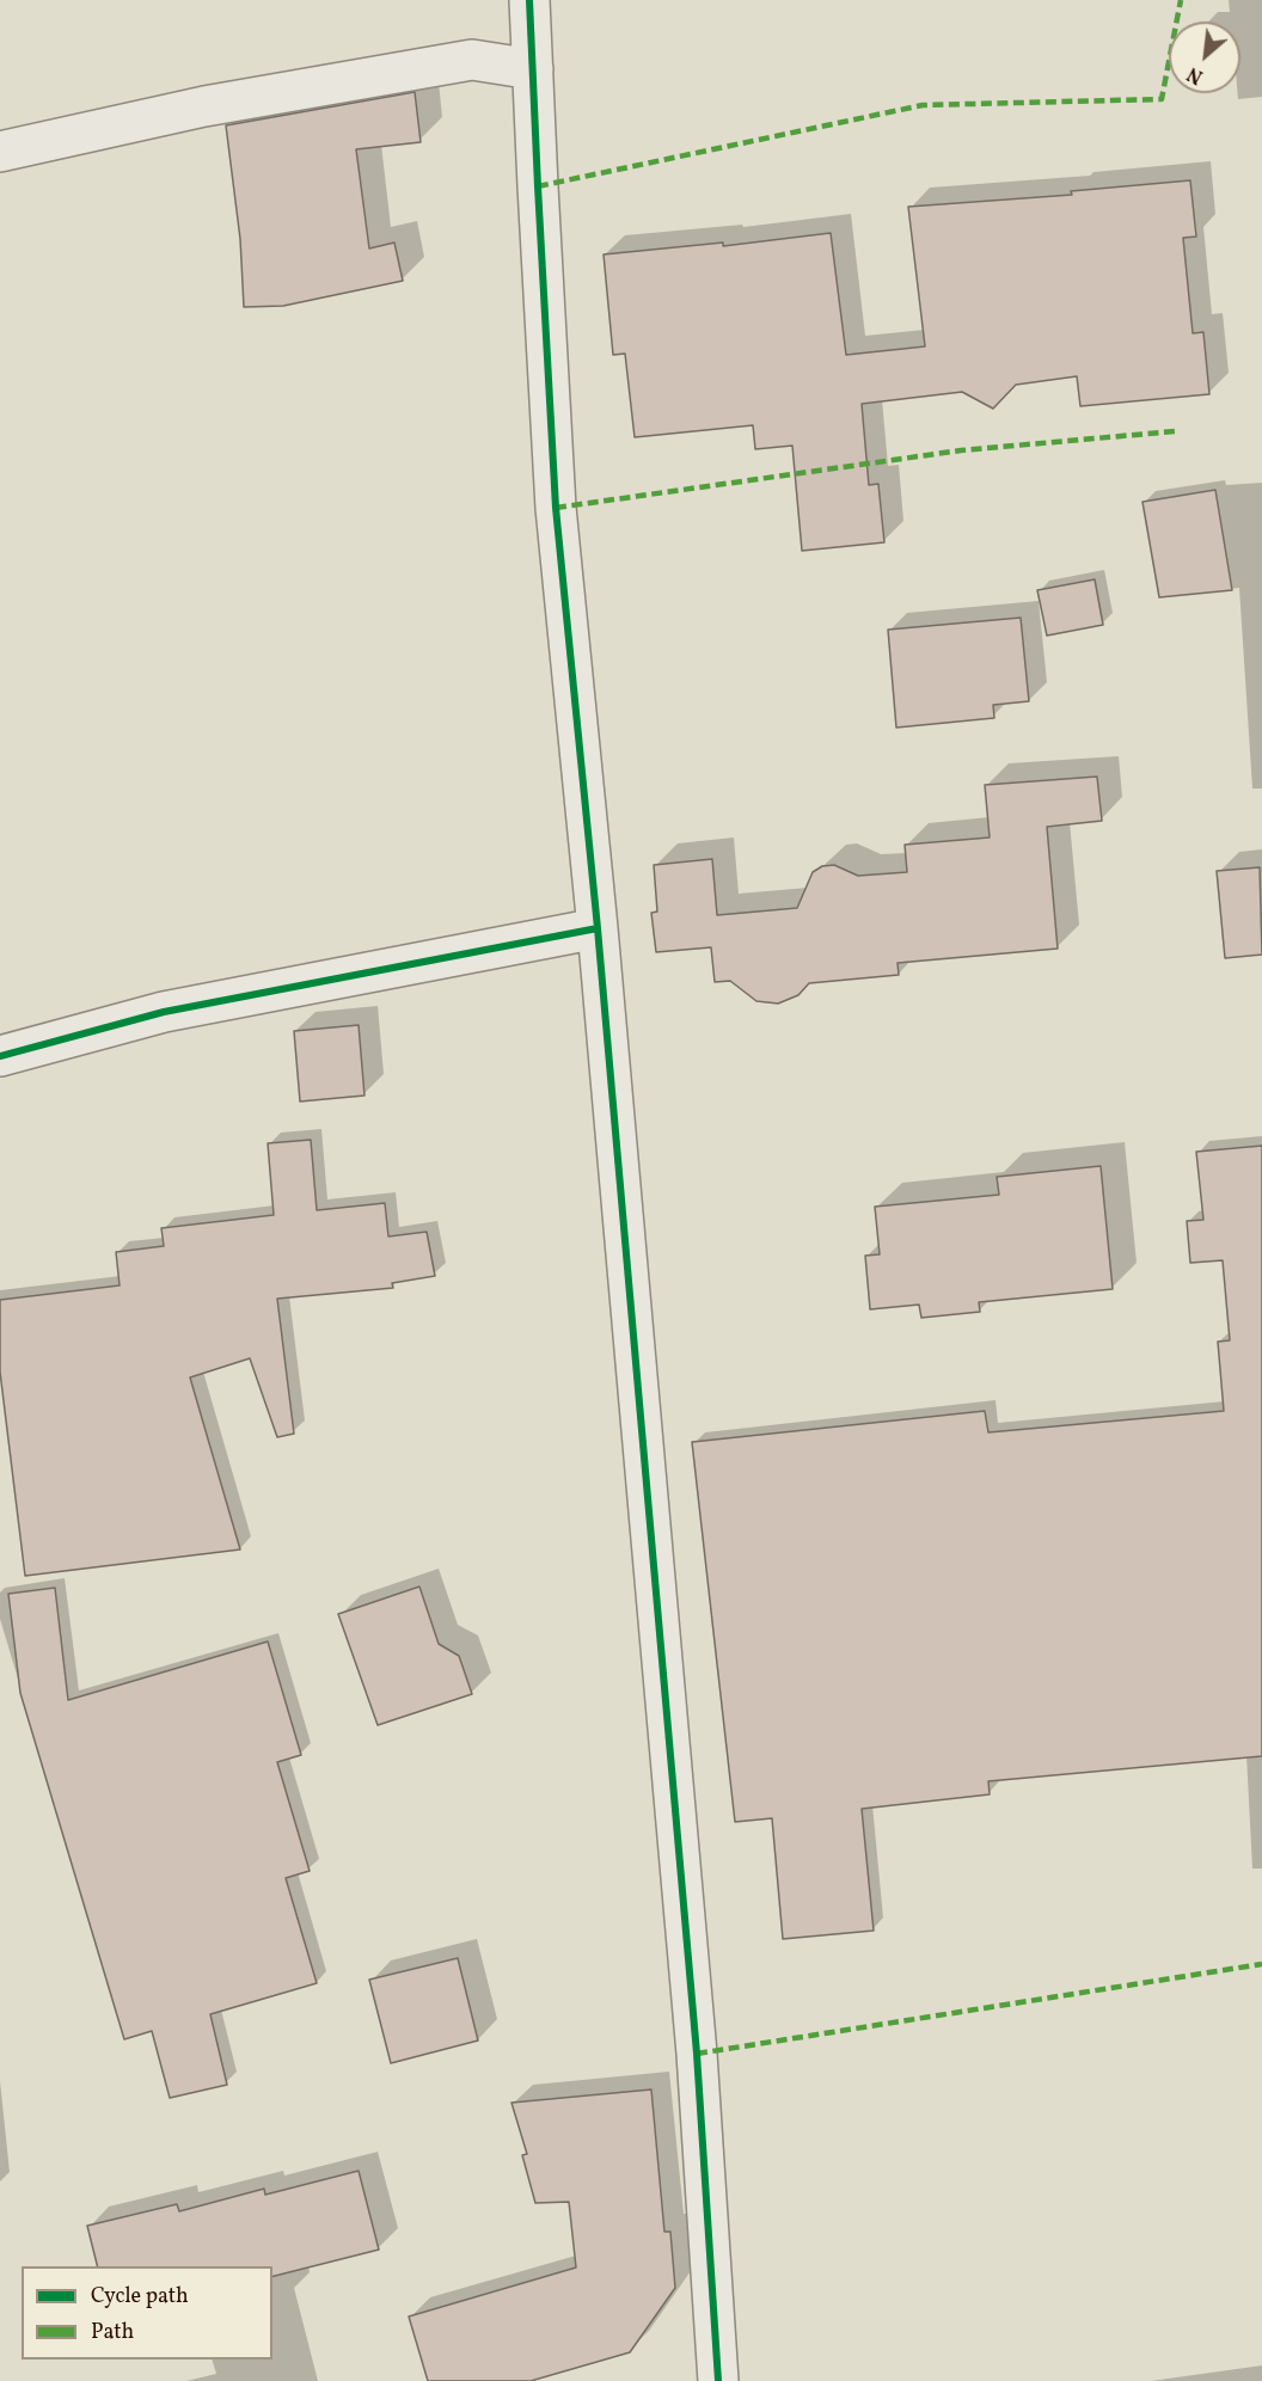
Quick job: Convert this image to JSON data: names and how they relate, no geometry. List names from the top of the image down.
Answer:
{
  "legend": ["Cycle path", "Path"],
  "north": "bottom left"
}
